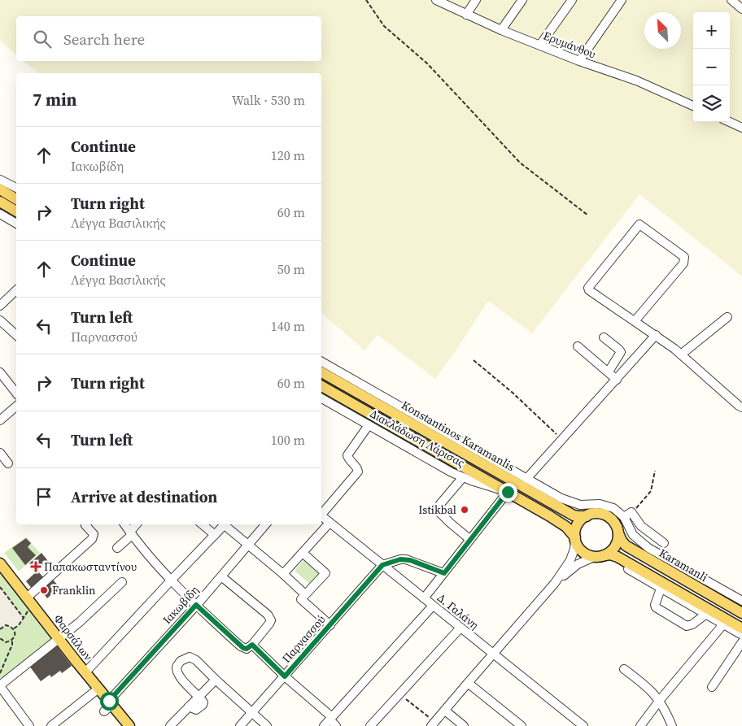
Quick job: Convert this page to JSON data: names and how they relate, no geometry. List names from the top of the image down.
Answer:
{
  "streets": {
    "main road": ["Κonstantinos Karamanlis", "Karamanli", "Φαρσάλων"],
    "street": [
      "Ερυμάνθου",
      "Διακλάδωση Λάρισας",
      "Ιακωβίδη",
      "Δ. Γαλάνη",
      "Παρνασσού"
    ]
  },
  "crossings": [
    ["Κonstantinos Karamanlis", "Karamanli"],
    ["Ιακωβίδη", "Φαρσάλων"],
    ["Δ. Γαλάνη", "Παρνασσού"]
  ],
  "places": {
    "other": ["Istikbal", "Franklin"],
    "health": ["Παπακωσταντίνου"]
  },
  "north": "top left",
  "page": {
    "map_buttons": ["+", "−"],
    "search": "Search here",
    "heading": ["7 min", "Walk · 530 m"],
    "list": [
      ["Continue", "Ιακωβίδη", "120 m"],
      ["Turn right", "Λέγγα Βασιλικής", "60 m"],
      ["Continue", "Λέγγα Βασιλικής", "50 m"],
      ["Turn left", "Παρνασσού", "140 m"],
      ["Turn right", "60 m"],
      ["Turn left", "100 m"],
      "Arrive at destination"
    ]
  }
}
